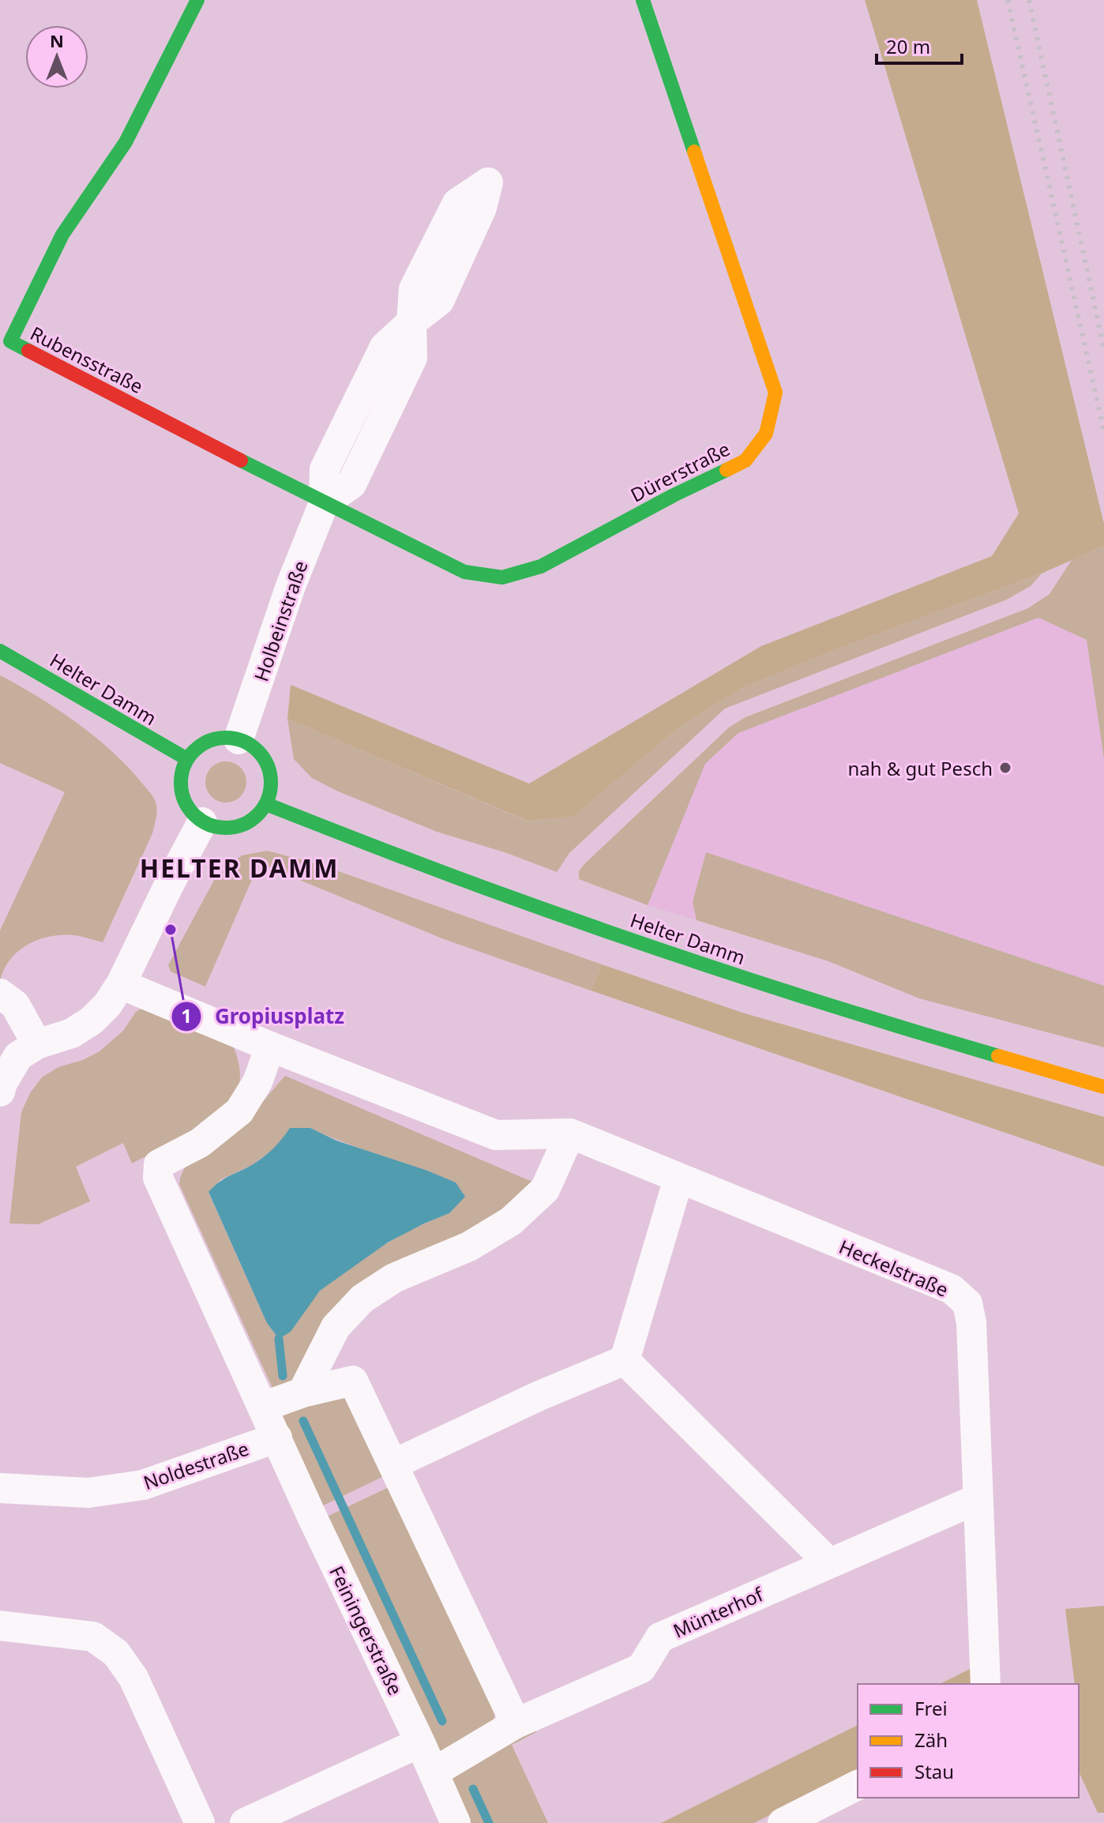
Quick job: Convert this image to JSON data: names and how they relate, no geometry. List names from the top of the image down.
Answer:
{
  "streets": {
    "street": [
      "Rubensstraße",
      "Dürerstraße",
      "Holbeinstraße",
      "Helter Damm",
      "Heckelstraße",
      "Noldestraße",
      "Münterhof",
      "Feiningerstraße"
    ]
  },
  "crossings": [
    ["Rubensstraße", "Dürerstraße"],
    ["Rubensstraße", "Holbeinstraße"],
    ["Dürerstraße", "Holbeinstraße"],
    ["Holbeinstraße", "Helter Damm"],
    ["Heckelstraße", "Münterhof"],
    ["Noldestraße", "Feiningerstraße"],
    ["Münterhof", "Feiningerstraße"]
  ],
  "districts": ["HELTER DAMM"],
  "places": ["nah & gut Pesch", "Gropiusplatz"],
  "legend": ["Frei", "Zäh", "Stau"],
  "scale_bar": "20 m",
  "north": "top"
}
